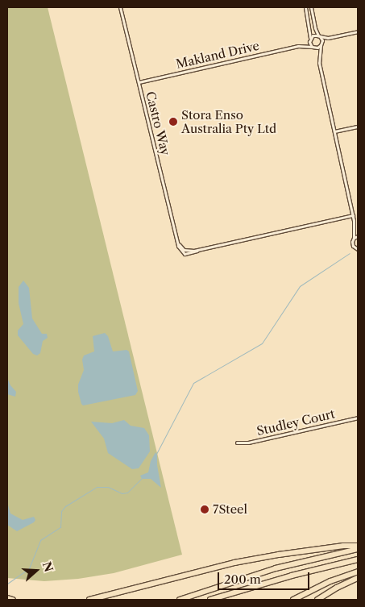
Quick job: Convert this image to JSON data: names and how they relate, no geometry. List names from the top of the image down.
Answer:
{
  "streets": {
    "street": ["Makland Drive", "Castro Way", "Studley Court"]
  },
  "crossings": [
    ["Makland Drive", "Castro Way"]
  ],
  "places": ["Stora Enso Australia Pty Ltd", "7Steel"],
  "scale_bar": "200 m",
  "north": "right"
}
